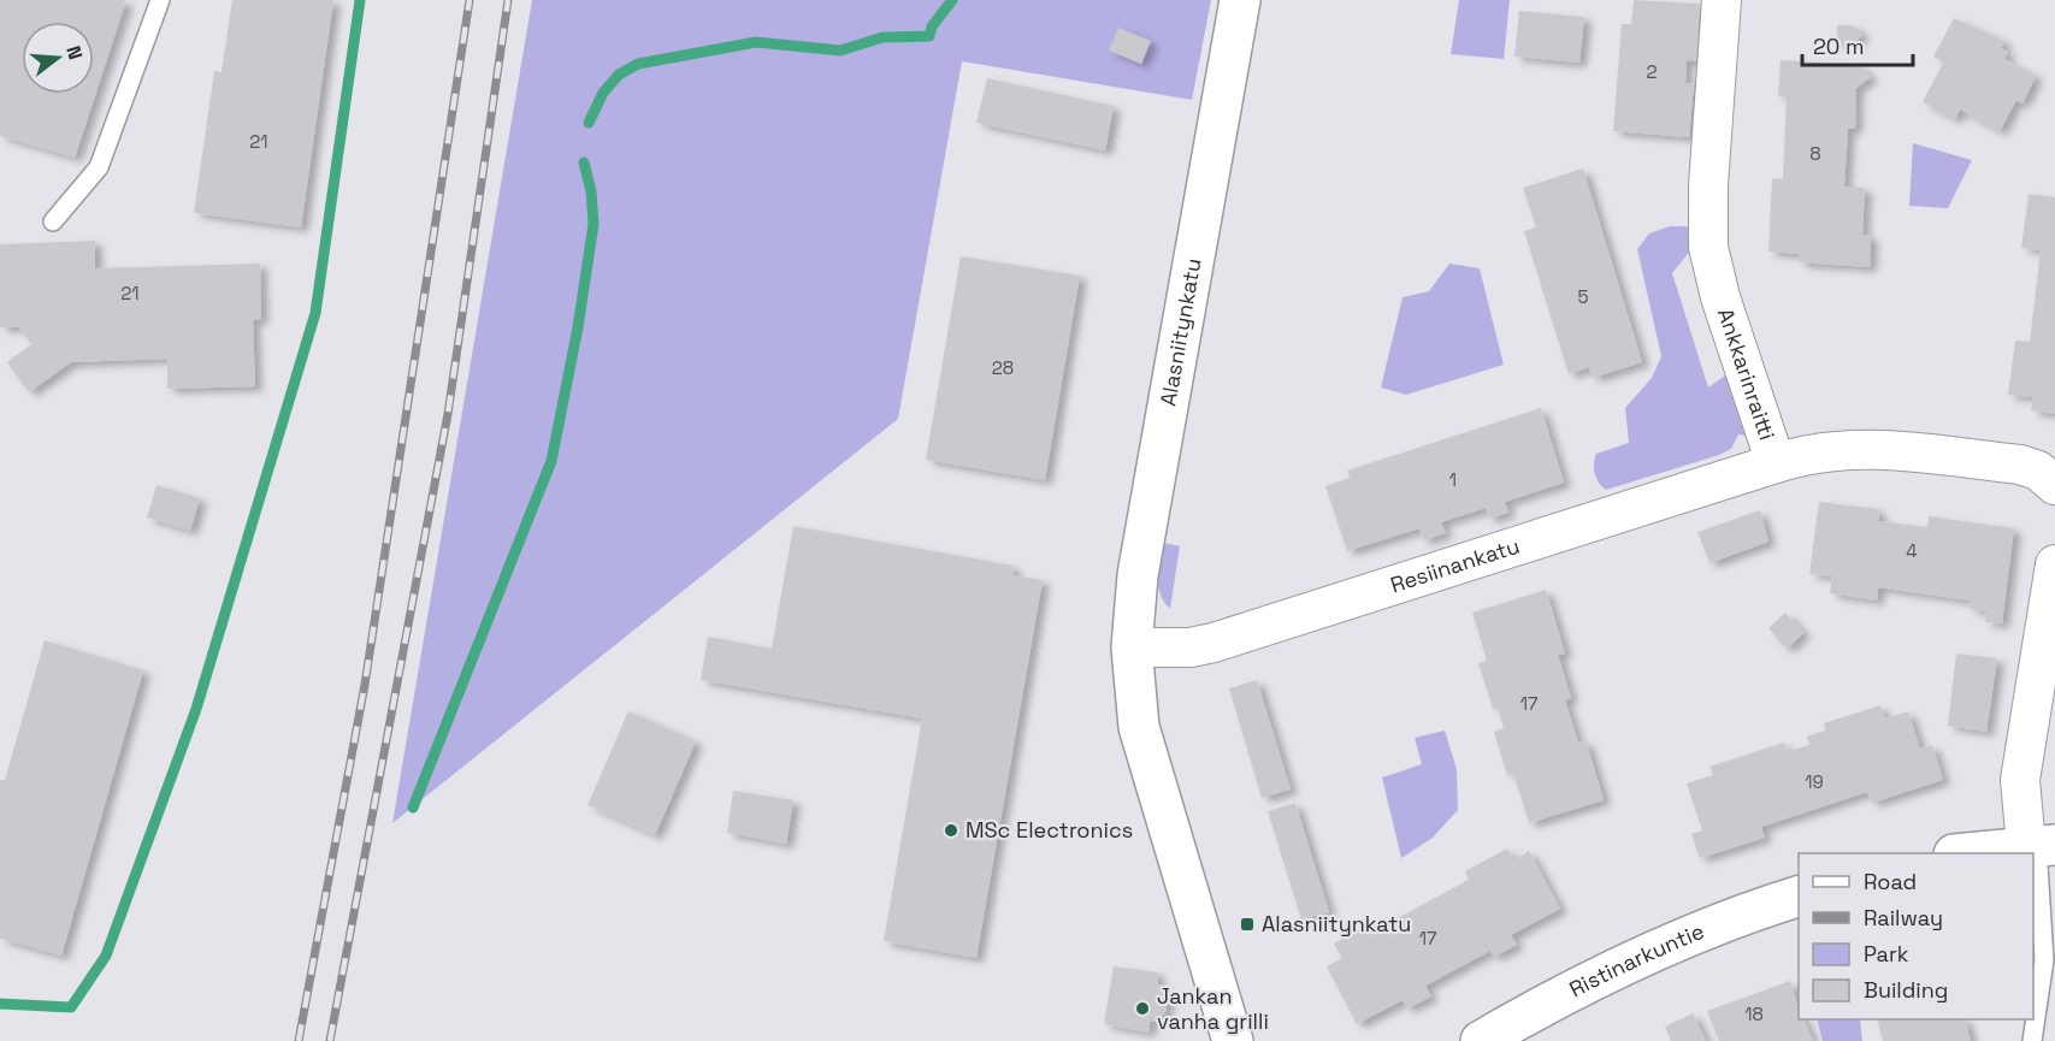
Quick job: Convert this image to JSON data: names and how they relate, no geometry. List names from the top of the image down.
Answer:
{
  "streets": {
    "street": [
      "Alasniitynkatu",
      "Ankkarinraitti",
      "Resiinankatu",
      "Ristinarkuntie"
    ]
  },
  "crossings": [
    ["Alasniitynkatu", "Resiinankatu"],
    ["Ankkarinraitti", "Resiinankatu"]
  ],
  "places": {
    "other": ["MSc Electronics", "Jankan vanha grilli"],
    "transit": ["Alasniitynkatu"]
  },
  "house_numbers": [
    "2",
    "21",
    "8",
    "21",
    "5",
    "28",
    "1",
    "4",
    "17",
    "19",
    "17",
    "18"
  ],
  "legend": [
    "Road",
    "Railway",
    "Park",
    "Building"
  ],
  "scale_bar": "20 m",
  "north": "right"
}
